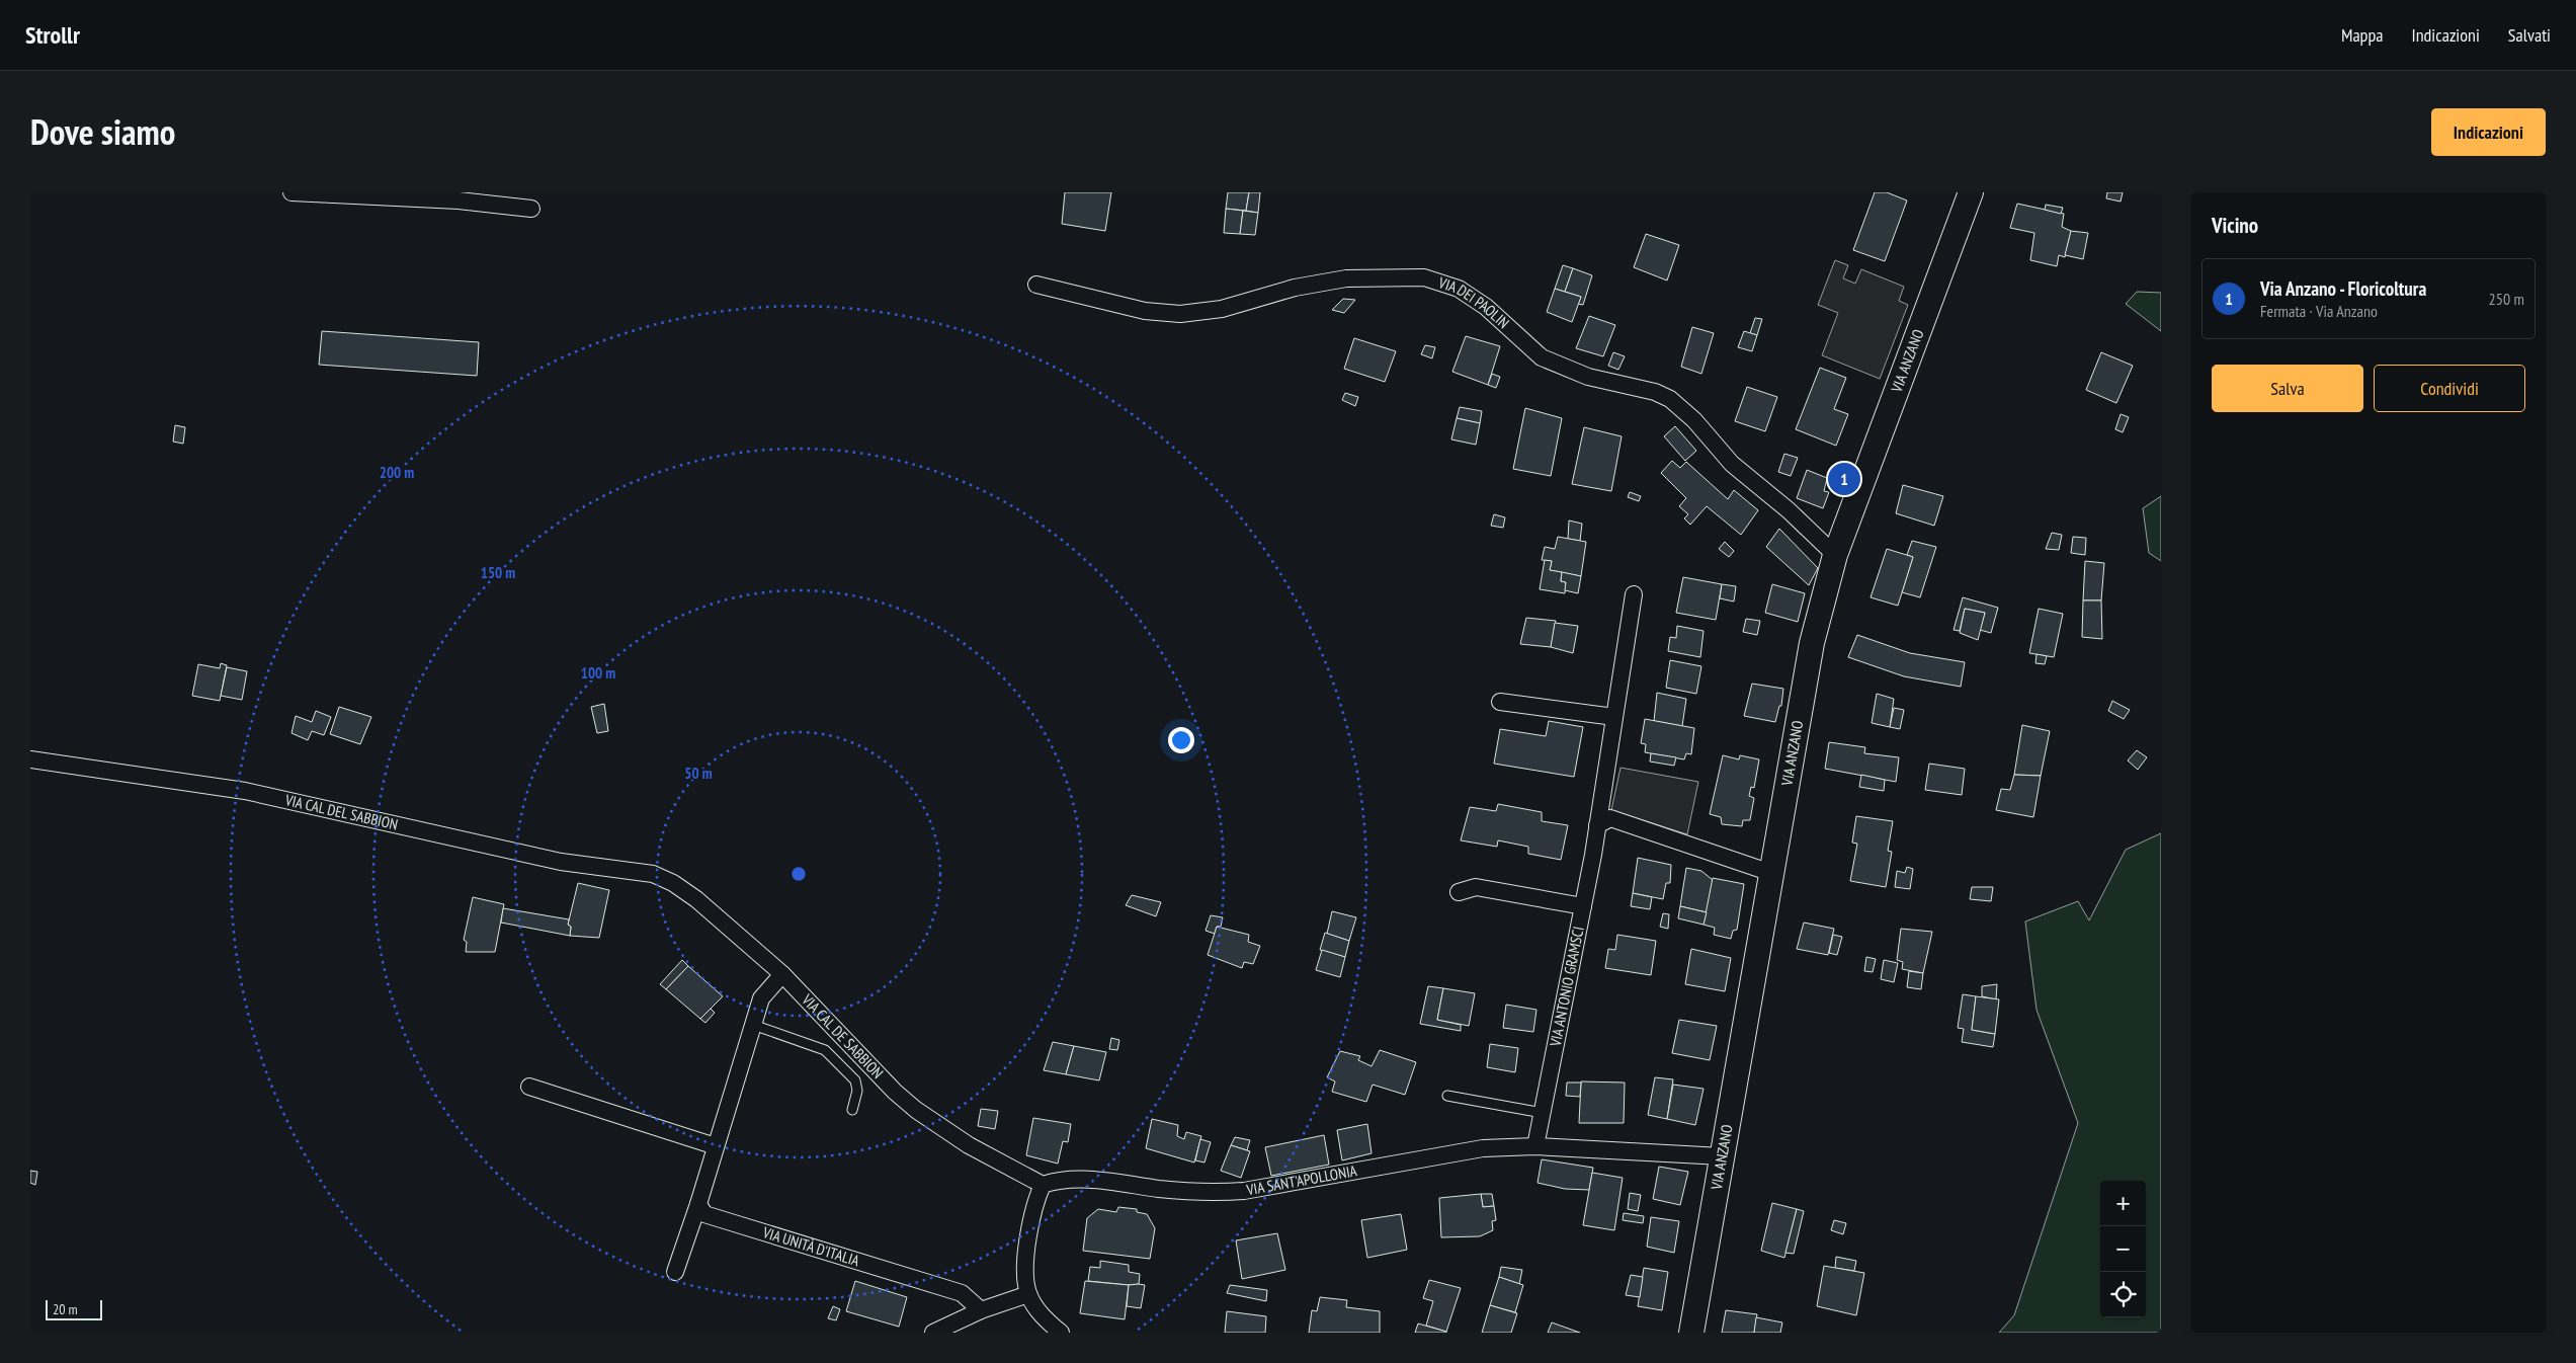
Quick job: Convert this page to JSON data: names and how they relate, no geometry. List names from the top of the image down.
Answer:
{
  "streets": {
    "main road": ["VIA ANZANO"],
    "street": [
      "VIA DEI PAOLIN",
      "VIA CAL DEL SABBION",
      "VIA ANTONIO GRAMSCI",
      "VIA CAL DE SABBION",
      "VIA SANT'APOLLONIA",
      "VIA UNITÀ D'ITALIA"
    ]
  },
  "crossings": [
    ["VIA DEI PAOLIN", "VIA ANZANO"],
    ["VIA ANZANO", "VIA SANT'APOLLONIA"],
    ["VIA CAL DEL SABBION", "VIA CAL DE SABBION"],
    ["VIA ANTONIO GRAMSCI", "VIA SANT'APOLLONIA"],
    ["VIA CAL DE SABBION", "VIA SANT'APOLLONIA"]
  ],
  "scale_bar": "20 m",
  "page": {
    "header": "Strollr",
    "nav": ["Mappa", "Indicazioni", "Salvati"],
    "title": "Dove siamo",
    "buttons": [
      "Indicazioni",
      ["Salva", "Condividi"]
    ],
    "heading": "Vicino",
    "list": [
      {
        "mark": "1",
        "name": "Via Anzano - Floricoltura",
        "note": "Fermata · Via Anzano",
        "value": "250 m"
      }
    ],
    "pins": "1",
    "map_buttons": ["+", "−"],
    "scale": "20 m"
  },
  "rings": [
    "200 m",
    "150 m",
    "100 m",
    "50 m"
  ]
}
